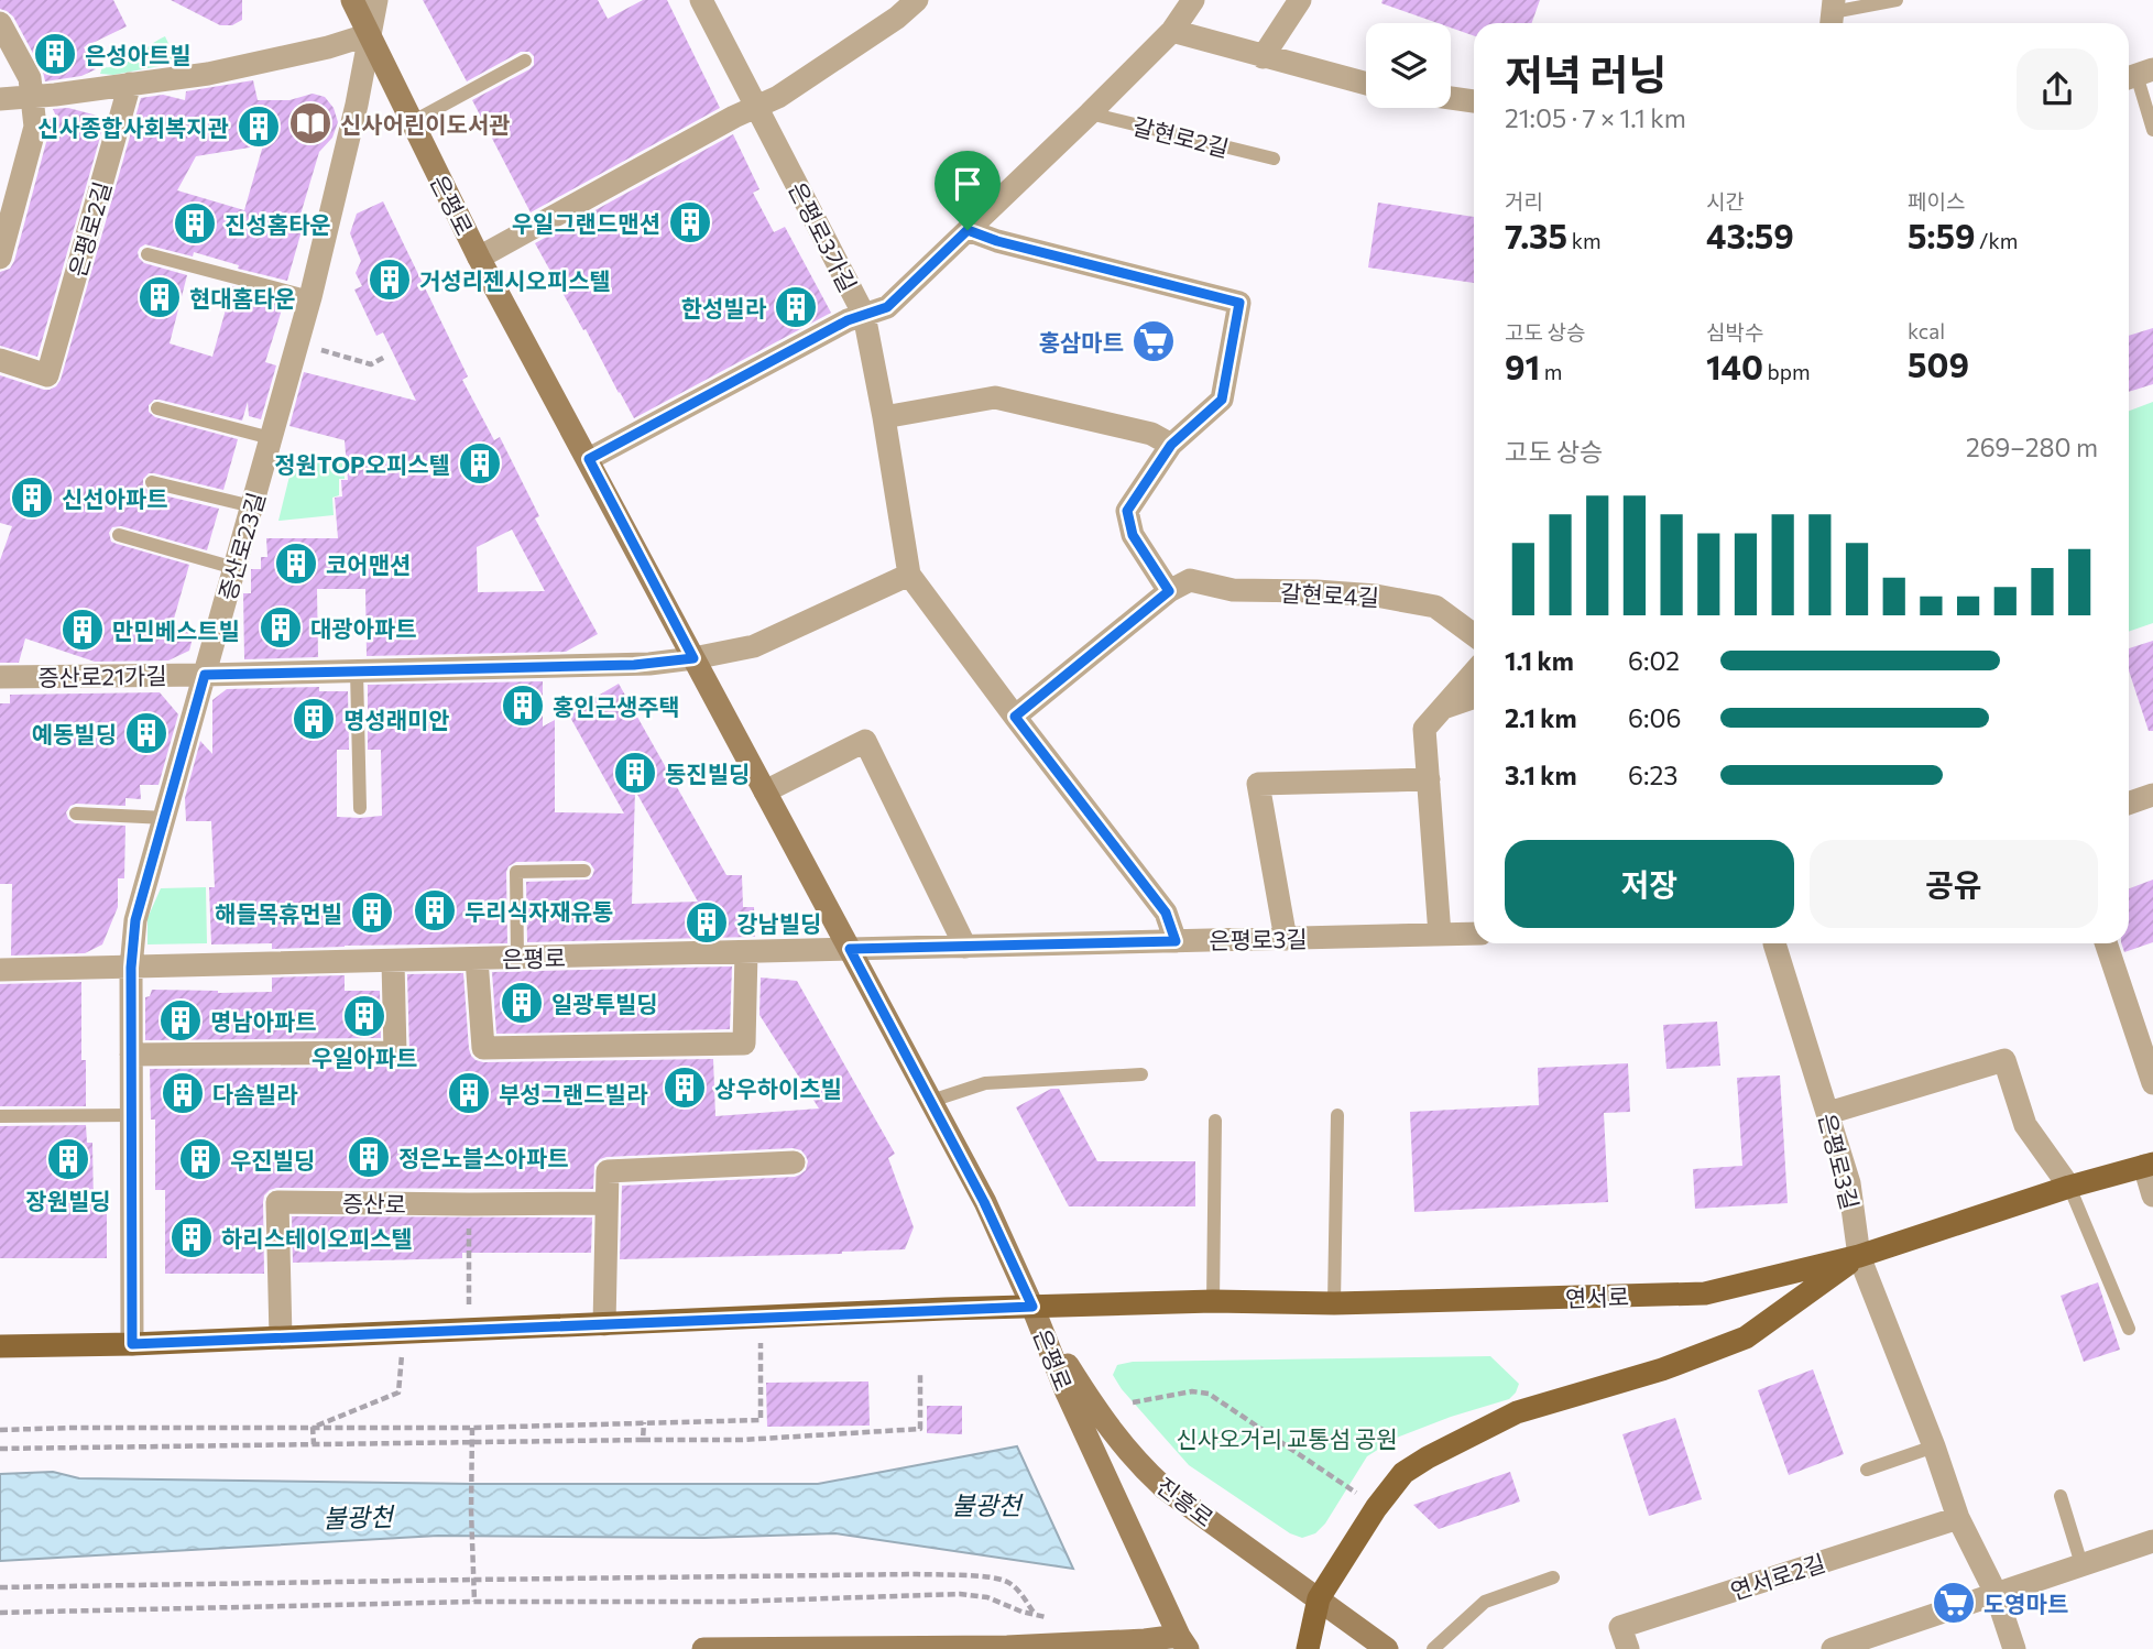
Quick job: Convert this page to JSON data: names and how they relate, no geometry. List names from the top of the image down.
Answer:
{
  "streets": {
    "main road": ["은평로", "연서로", "진흥로"],
    "street": [
      "갈현로2길",
      "은평로2길",
      "은평로3가길",
      "증산로23길",
      "갈현로4길",
      "증산로21가길",
      "은평로3길",
      "증산로",
      "연서로2길"
    ]
  },
  "crossings": [
    ["갈현로2길", "은평로"],
    ["갈현로2길", "은평로3가길"],
    ["은평로", "증산로23길"],
    ["은평로", "은평로3길"],
    ["은평로", "연서로"],
    ["은평로", "진흥로"],
    ["은평로3가길", "은평로3길"],
    ["증산로23길", "증산로21가길"],
    ["은평로3길", "연서로"],
    ["연서로", "진흥로"]
  ],
  "water": ["불광천"],
  "parks": ["신사오거리 교통섬 공원"],
  "places": {
    "building": [
      "은성아트빌",
      "신사종합사회복지관",
      "우일그랜드맨션",
      "진성홈타운",
      "거성리젠시오피스텔",
      "현대홈타운",
      "한성빌라",
      "정원TOP오피스텔",
      "신선아파트",
      "코어맨션",
      "대광아파트",
      "만민베스트빌",
      "홍인근생주택",
      "명성래미안",
      "예동빌딩",
      "동진빌딩",
      "두리식자재유통",
      "해들목휴먼빌",
      "강남빌딩",
      "일광투빌딩",
      "우일아파트",
      "명남아파트",
      "상우하이츠빌",
      "다솜빌라",
      "부성그랜드빌라",
      "정은노블스아파트",
      "장원빌딩",
      "우진빌딩",
      "하리스테이오피스텔"
    ],
    "library": ["신사어린이도서관"],
    "supermarket": ["홍삼마트", "도영마트"]
  },
  "page": {
    "heading": ["저녁 러닝", "21:05 · 7 × 1.1 km"],
    "stats": [
      ["거리", "7.35 km"],
      ["시간", "43:59"],
      ["페이스", "5:59 /km"],
      ["고도 상승", "91 m"],
      ["심박수", "140 bpm"],
      ["kcal", "509"]
    ],
    "chart": ["고도 상승", "269–280 m"],
    "list": [
      {
        "name": "1.1 km",
        "note": "6:02"
      },
      {
        "name": "2.1 km",
        "note": "6:06"
      },
      {
        "name": "3.1 km",
        "note": "6:23"
      }
    ],
    "buttons": ["저장", "공유"]
  }
}
